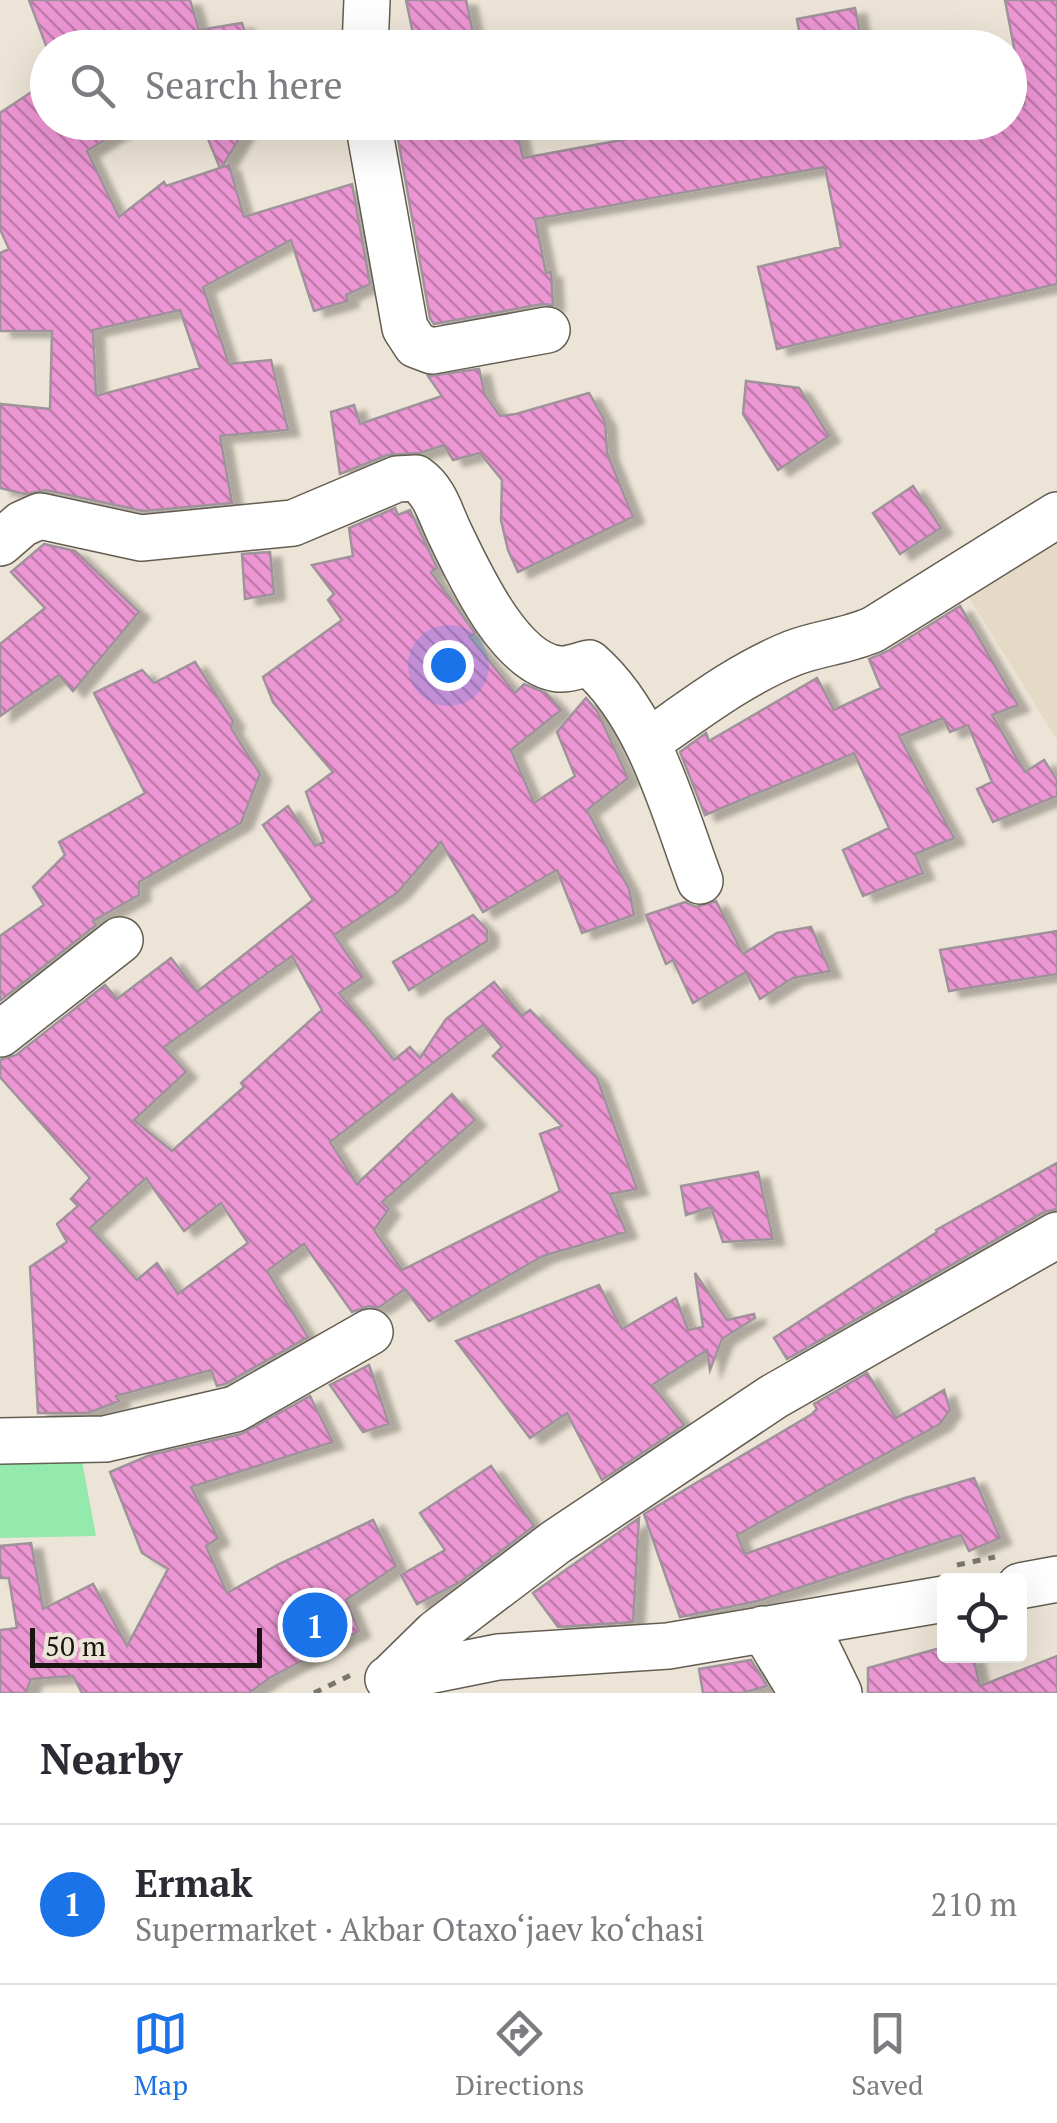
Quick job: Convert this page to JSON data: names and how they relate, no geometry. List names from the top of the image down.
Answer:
{
  "scale_bar": "50 m",
  "page": {
    "search": "Search here",
    "pins": "1",
    "scale": "50 m",
    "heading": "Nearby",
    "list": [
      {
        "mark": "1",
        "name": "Ermak",
        "note": "Supermarket · Akbar Otaxo‘jaev ko‘chasi",
        "value": "210 m"
      }
    ],
    "nav": ["Map", "Directions", "Saved"]
  }
}
